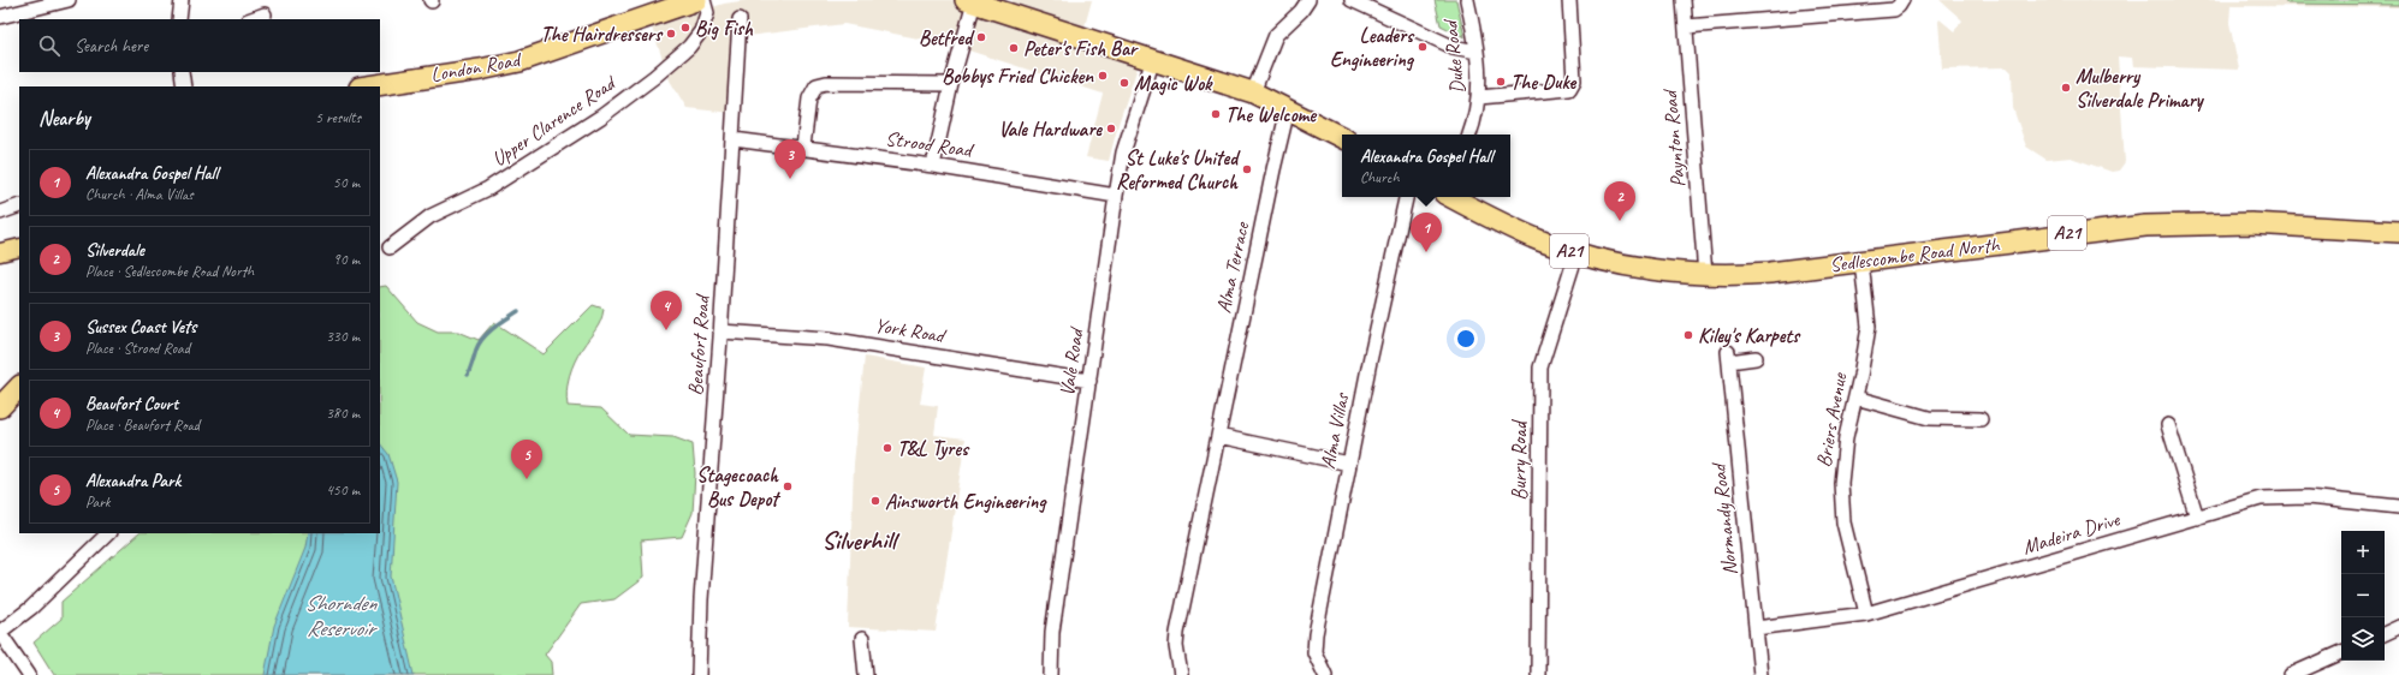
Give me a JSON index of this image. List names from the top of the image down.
{
  "streets": {
    "highway": ["London Road", "A21", "Sedlescombe Road North"],
    "street": [
      "Duke Road",
      "Upper Clarence Road",
      "Paynton Road",
      "Strood Road",
      "Alma Terrace",
      "York Road",
      "Beaufort Road",
      "Vale Road",
      "Briers Avenue",
      "Alma Villas",
      "Burry Road",
      "Normandy Road",
      "Madeira Drive"
    ]
  },
  "crossings": [
    ["Paynton Road", "Sedlescombe Road North"],
    ["Strood Road", "Beaufort Road"],
    ["Strood Road", "Vale Road"],
    ["Sedlescombe Road North", "Briers Avenue"],
    ["Sedlescombe Road North", "Burry Road"],
    ["York Road", "Beaufort Road"],
    ["York Road", "Vale Road"],
    ["Briers Avenue", "Madeira Drive"],
    ["Normandy Road", "Madeira Drive"]
  ],
  "districts": ["Silverhill"],
  "water": ["Shornden Reservoir"],
  "places": [
    "Big Fish",
    "The Hairdressers",
    "Betfred",
    "Leaders Engineering",
    "Peter's Fish Bar",
    "Bobbys Fried Chicken",
    "The Duke",
    "Magic Wok",
    "Mulberry Silverdale Primary",
    "The Welcome",
    "Vale Hardware",
    "St Luke's United Reformed Church",
    "Kiley's Karpets",
    "T&L Tyres",
    "Stagecoach Bus Depot",
    "Ainsworth Engineering"
  ],
  "page": {
    "search": "Search here",
    "heading": ["Nearby", "5 results"],
    "popup": ["Alexandra Gospel Hall", "Church"],
    "pins": [
      "3",
      "2",
      "1",
      "4",
      "5"
    ],
    "list": [
      {
        "mark": "1",
        "name": "Alexandra Gospel Hall",
        "note": "Church · Alma Villas",
        "value": "50 m"
      },
      {
        "mark": "2",
        "name": "Silverdale",
        "note": "Place · Sedlescombe Road North",
        "value": "90 m"
      },
      {
        "mark": "3",
        "name": "Sussex Coast Vets",
        "note": "Place · Strood Road",
        "value": "330 m"
      },
      {
        "mark": "4",
        "name": "Beaufort Court",
        "note": "Place · Beaufort Road",
        "value": "380 m"
      },
      {
        "mark": "5",
        "name": "Alexandra Park",
        "note": "Park",
        "value": "450 m"
      }
    ],
    "map_buttons": ["+", "−"]
  }
}
